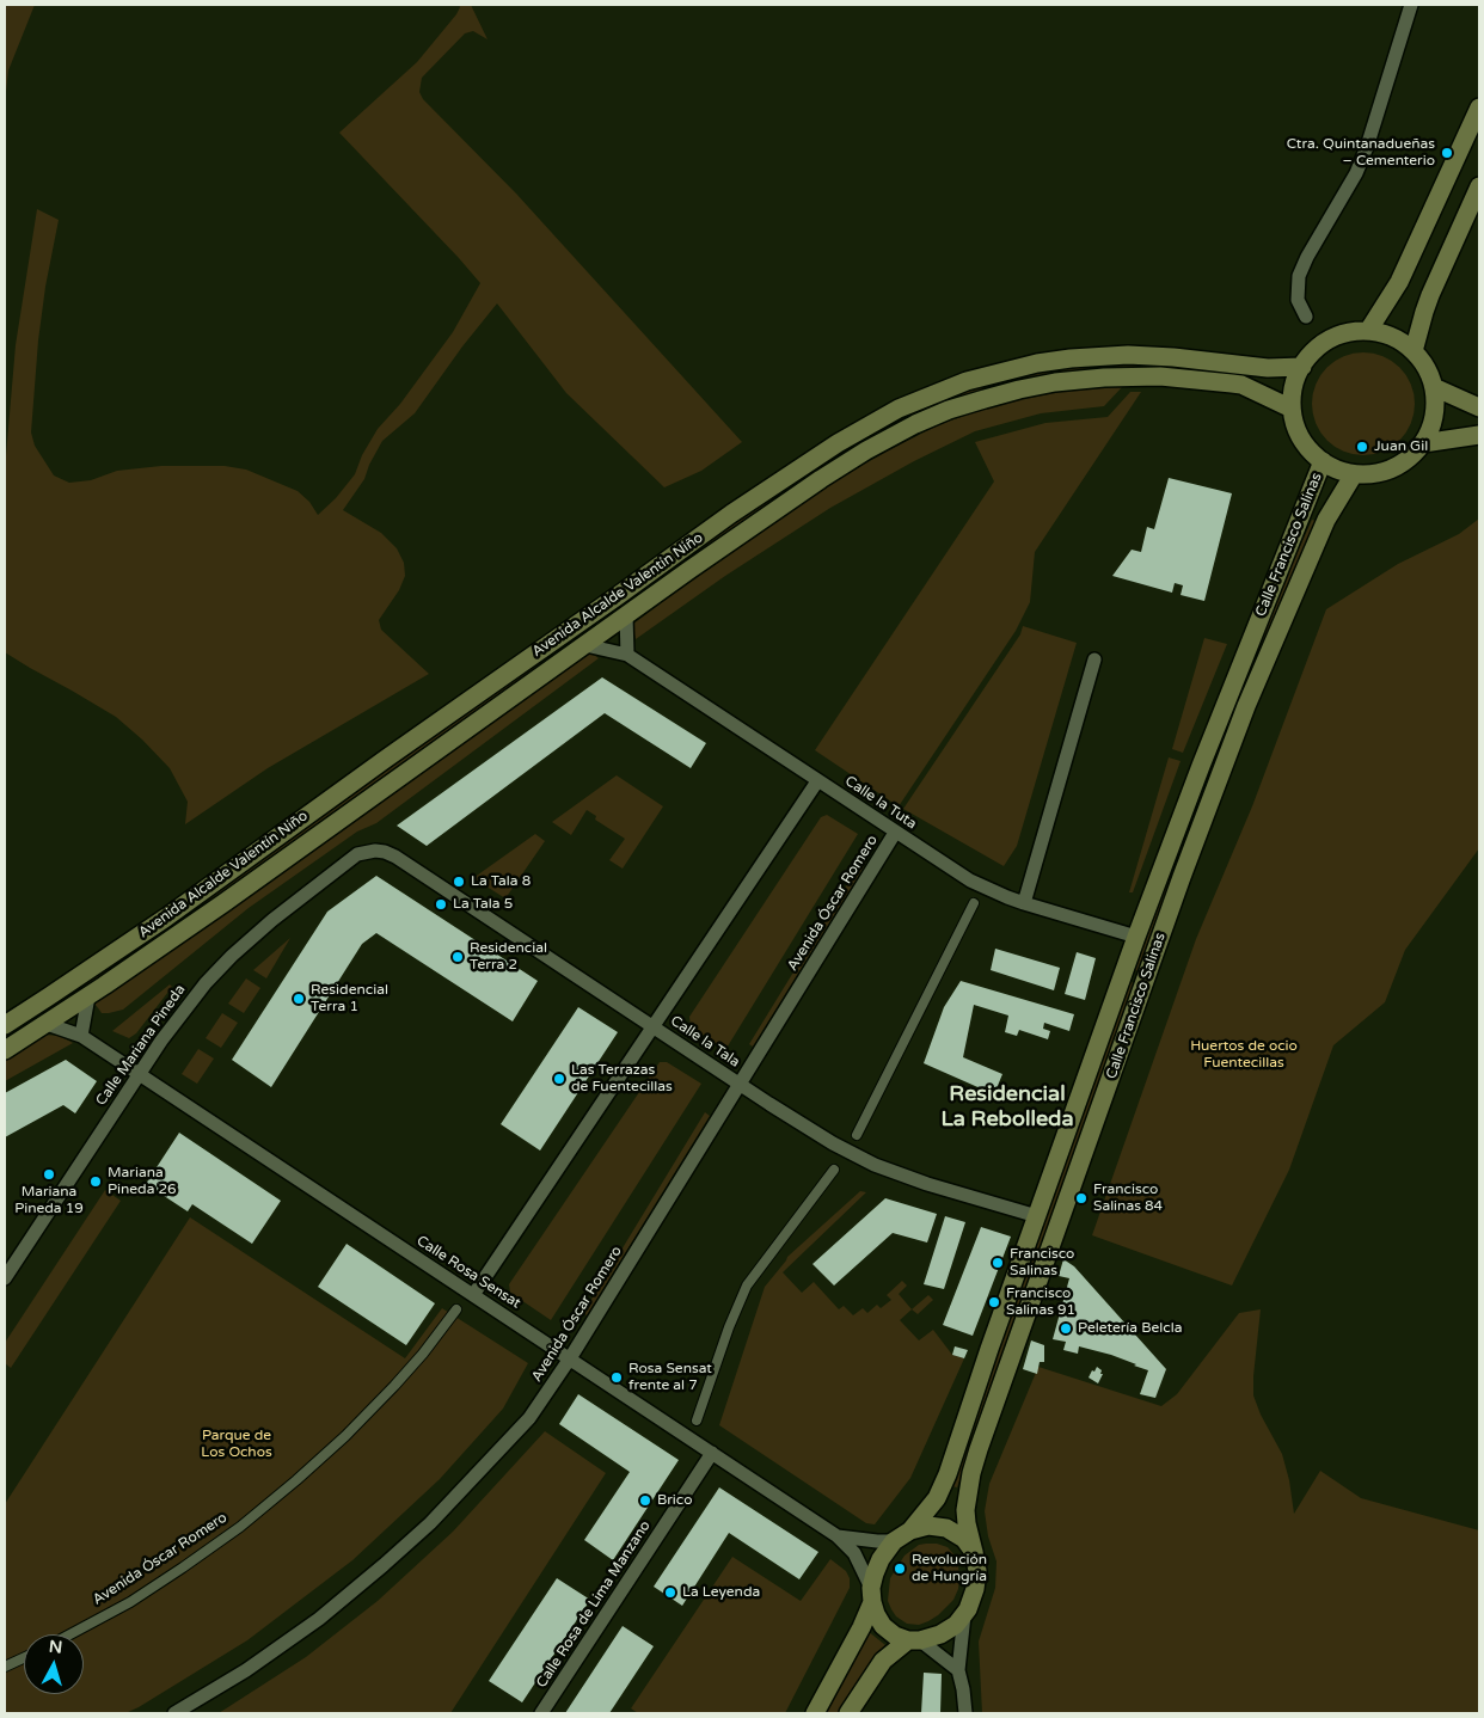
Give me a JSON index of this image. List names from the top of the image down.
{
  "streets": {
    "main road": ["Calle Francisco Salinas", "Avenida Alcalde Valentín Niño"],
    "street": [
      "Calle la Tuta",
      "Avenida Óscar Romero",
      "Calle la Tala",
      "Calle Mariana Pineda",
      "Calle Rosa Sensat",
      "Calle Rosa de Lima Manzano"
    ]
  },
  "crossings": [
    ["Calle Francisco Salinas", "Avenida Alcalde Valentín Niño"],
    ["Calle Francisco Salinas", "Calle la Tuta"],
    ["Calle Francisco Salinas", "Calle la Tala"],
    ["Calle Francisco Salinas", "Calle Rosa Sensat"],
    ["Avenida Alcalde Valentín Niño", "Calle la Tuta"],
    ["Avenida Alcalde Valentín Niño", "Calle Rosa Sensat"],
    ["Calle la Tuta", "Avenida Óscar Romero"],
    ["Avenida Óscar Romero", "Calle la Tala"],
    ["Avenida Óscar Romero", "Calle Rosa Sensat"],
    ["Calle la Tala", "Calle Mariana Pineda"],
    ["Calle Mariana Pineda", "Calle Rosa Sensat"],
    ["Calle Rosa Sensat", "Calle Rosa de Lima Manzano"]
  ],
  "districts": ["Residencial La Rebolleda"],
  "parks": ["Huertos de ocio Fuentecillas", "Parque de Los Ochos"],
  "places": [
    "Ctra. Quintanadueñas – Cementerio",
    "Juan Gil",
    "La Tala 8",
    "La Tala 5",
    "Residencial Terra 2",
    "Residencial Terra 1",
    "Las Terrazas de Fuentecillas",
    "Mariana Pineda 19",
    "Mariana Pineda 26",
    "Francisco Salinas 84",
    "Francisco Salinas",
    "Francisco Salinas 91",
    "Peletería Belcla",
    "Rosa Sensat frente al 7",
    "Brico",
    "Revolución de Hungría",
    "La Leyenda"
  ],
  "north": "top"
}
